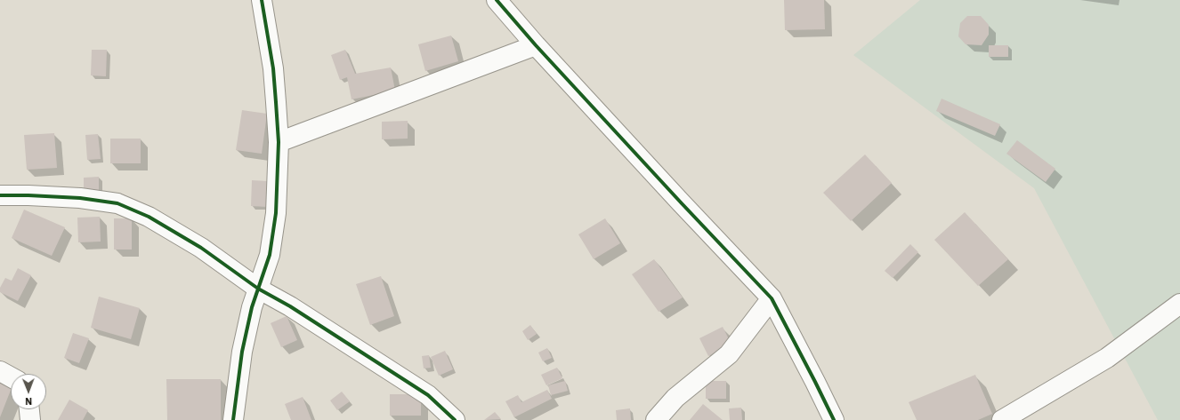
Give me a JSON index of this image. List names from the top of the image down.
{
  "north": "bottom"
}
